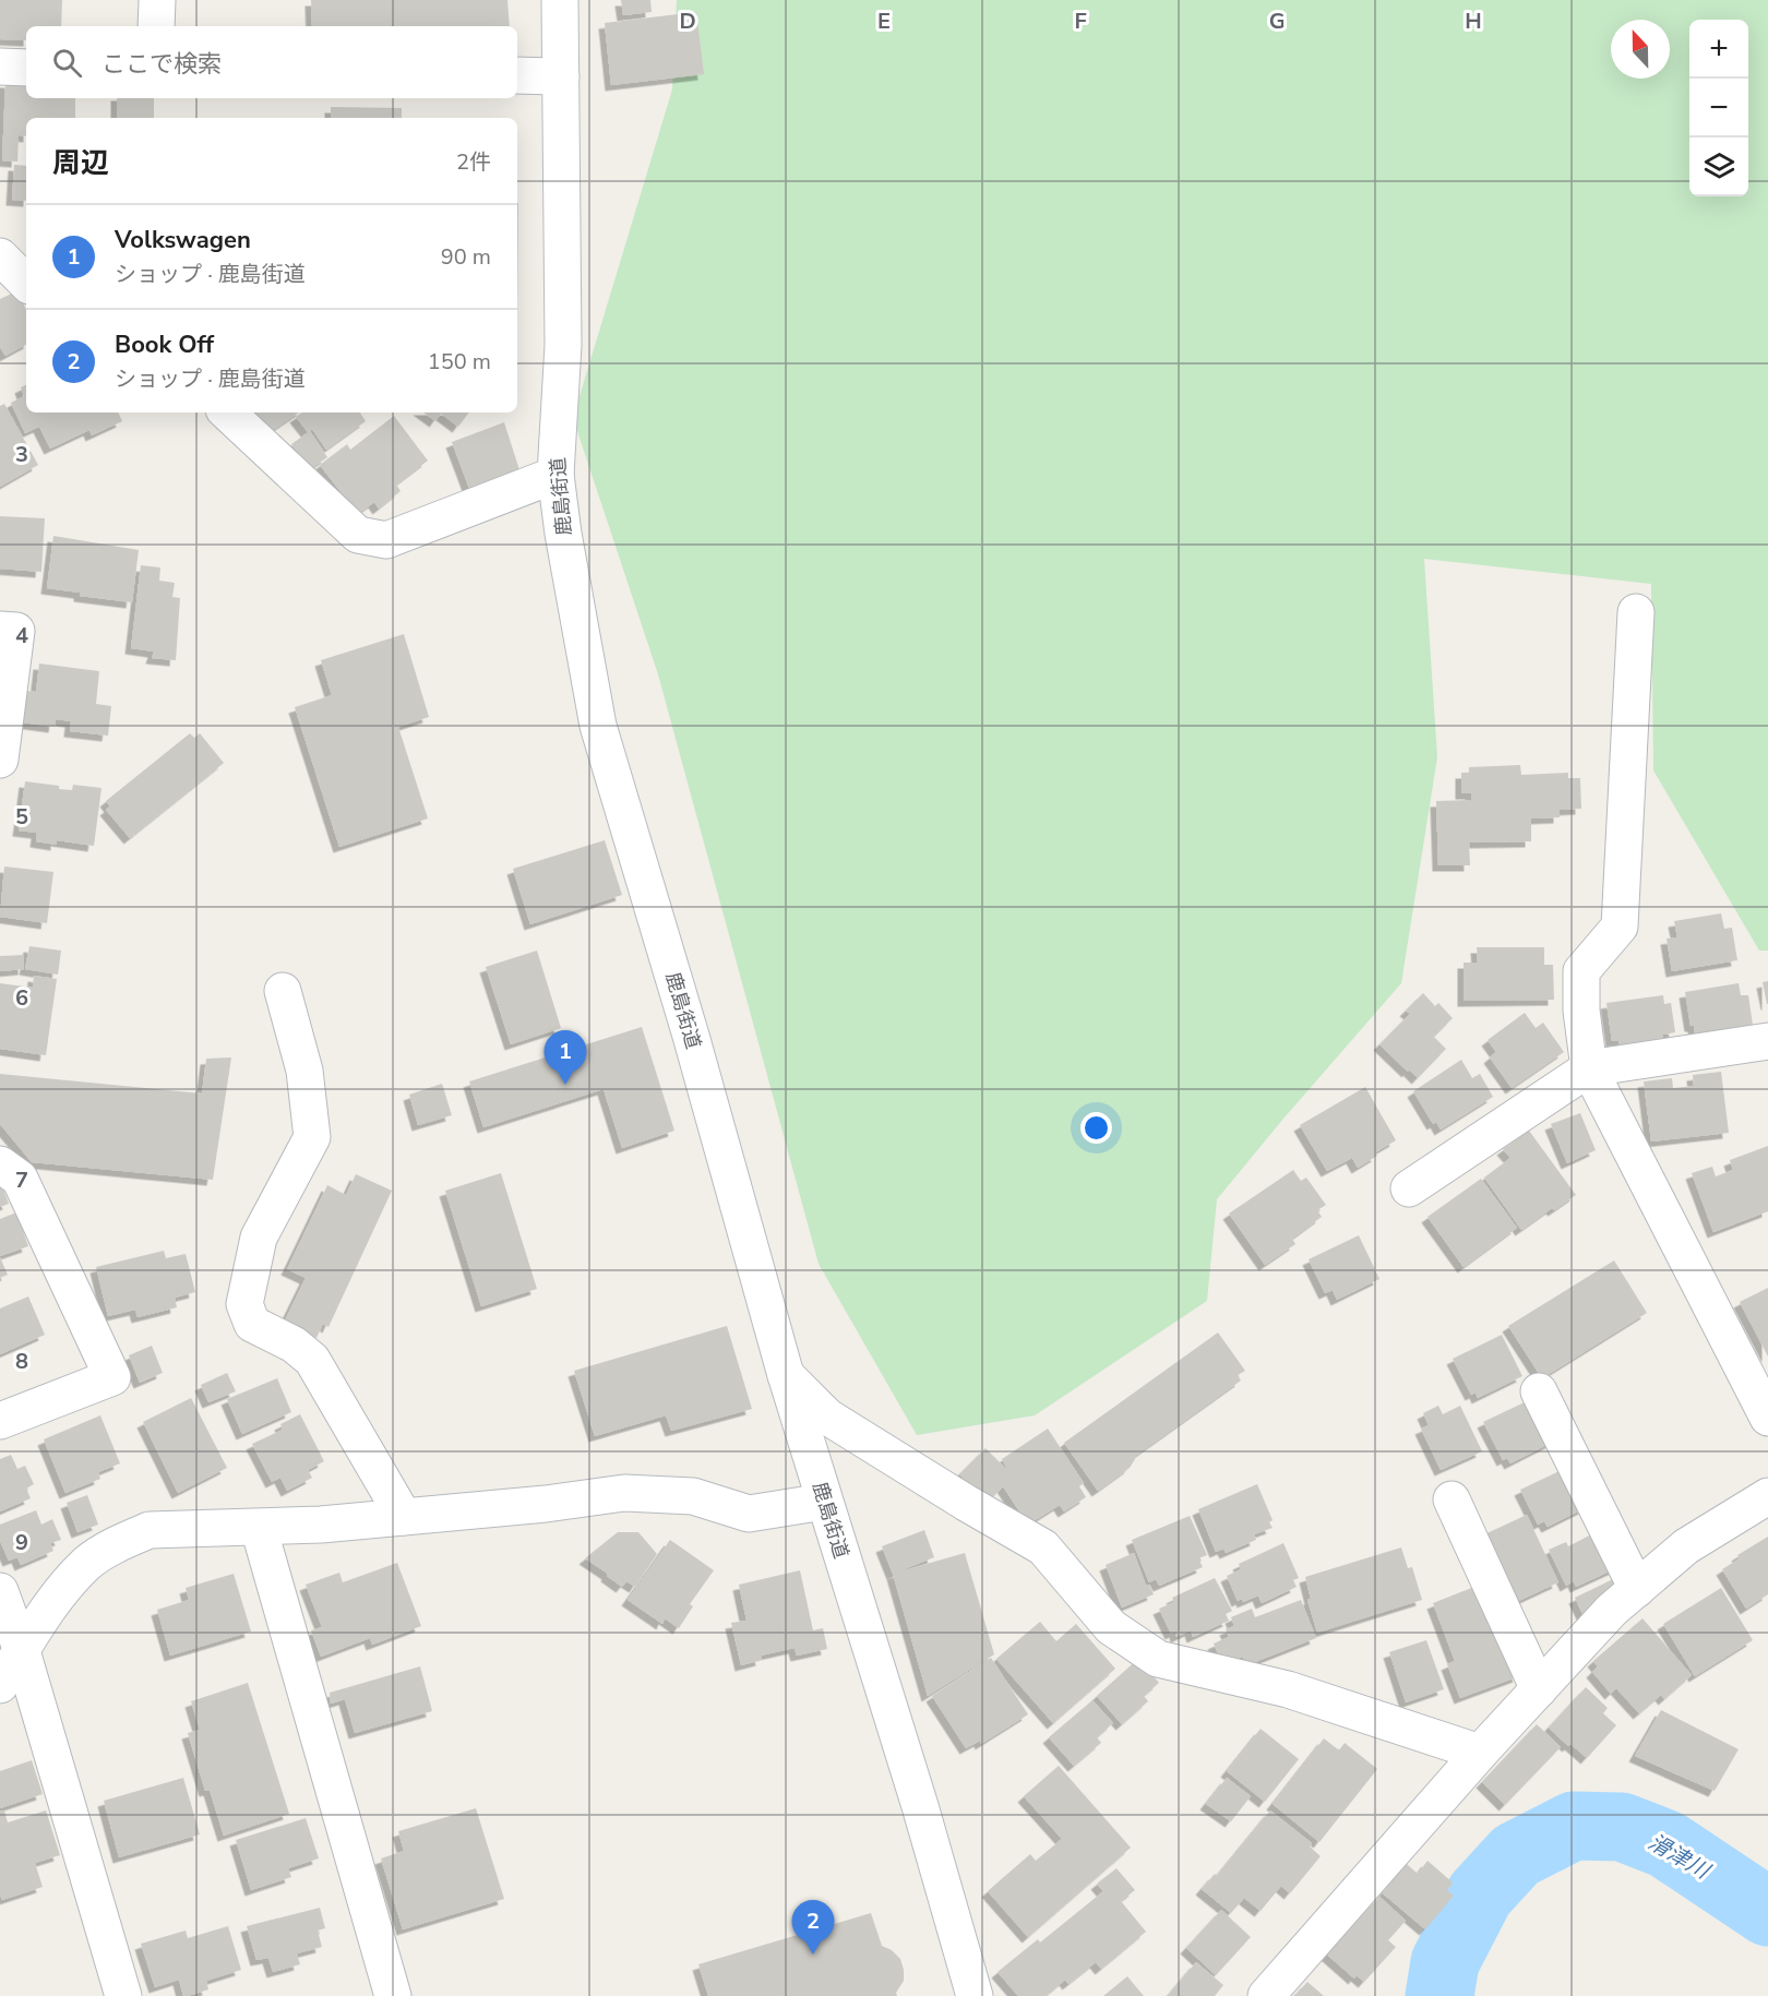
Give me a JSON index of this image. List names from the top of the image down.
{
  "streets": {
    "street": ["鹿島街道"]
  },
  "water": ["滑津川"],
  "north": "top",
  "page": {
    "map_buttons": ["+", "−"],
    "search": "ここで検索",
    "heading": ["周辺", "2件"],
    "list": [
      {
        "mark": "1",
        "name": "Volkswagen",
        "note": "ショップ · 鹿島街道",
        "value": "90 m"
      },
      {
        "mark": "2",
        "name": "Book Off",
        "note": "ショップ · 鹿島街道",
        "value": "150 m"
      }
    ],
    "pins": ["1", "2"]
  },
  "grid": {
    "columns": [
      "D",
      "E",
      "F",
      "G",
      "H"
    ],
    "rows": [
      "3",
      "4",
      "5",
      "6",
      "7",
      "8",
      "9"
    ]
  }
}
